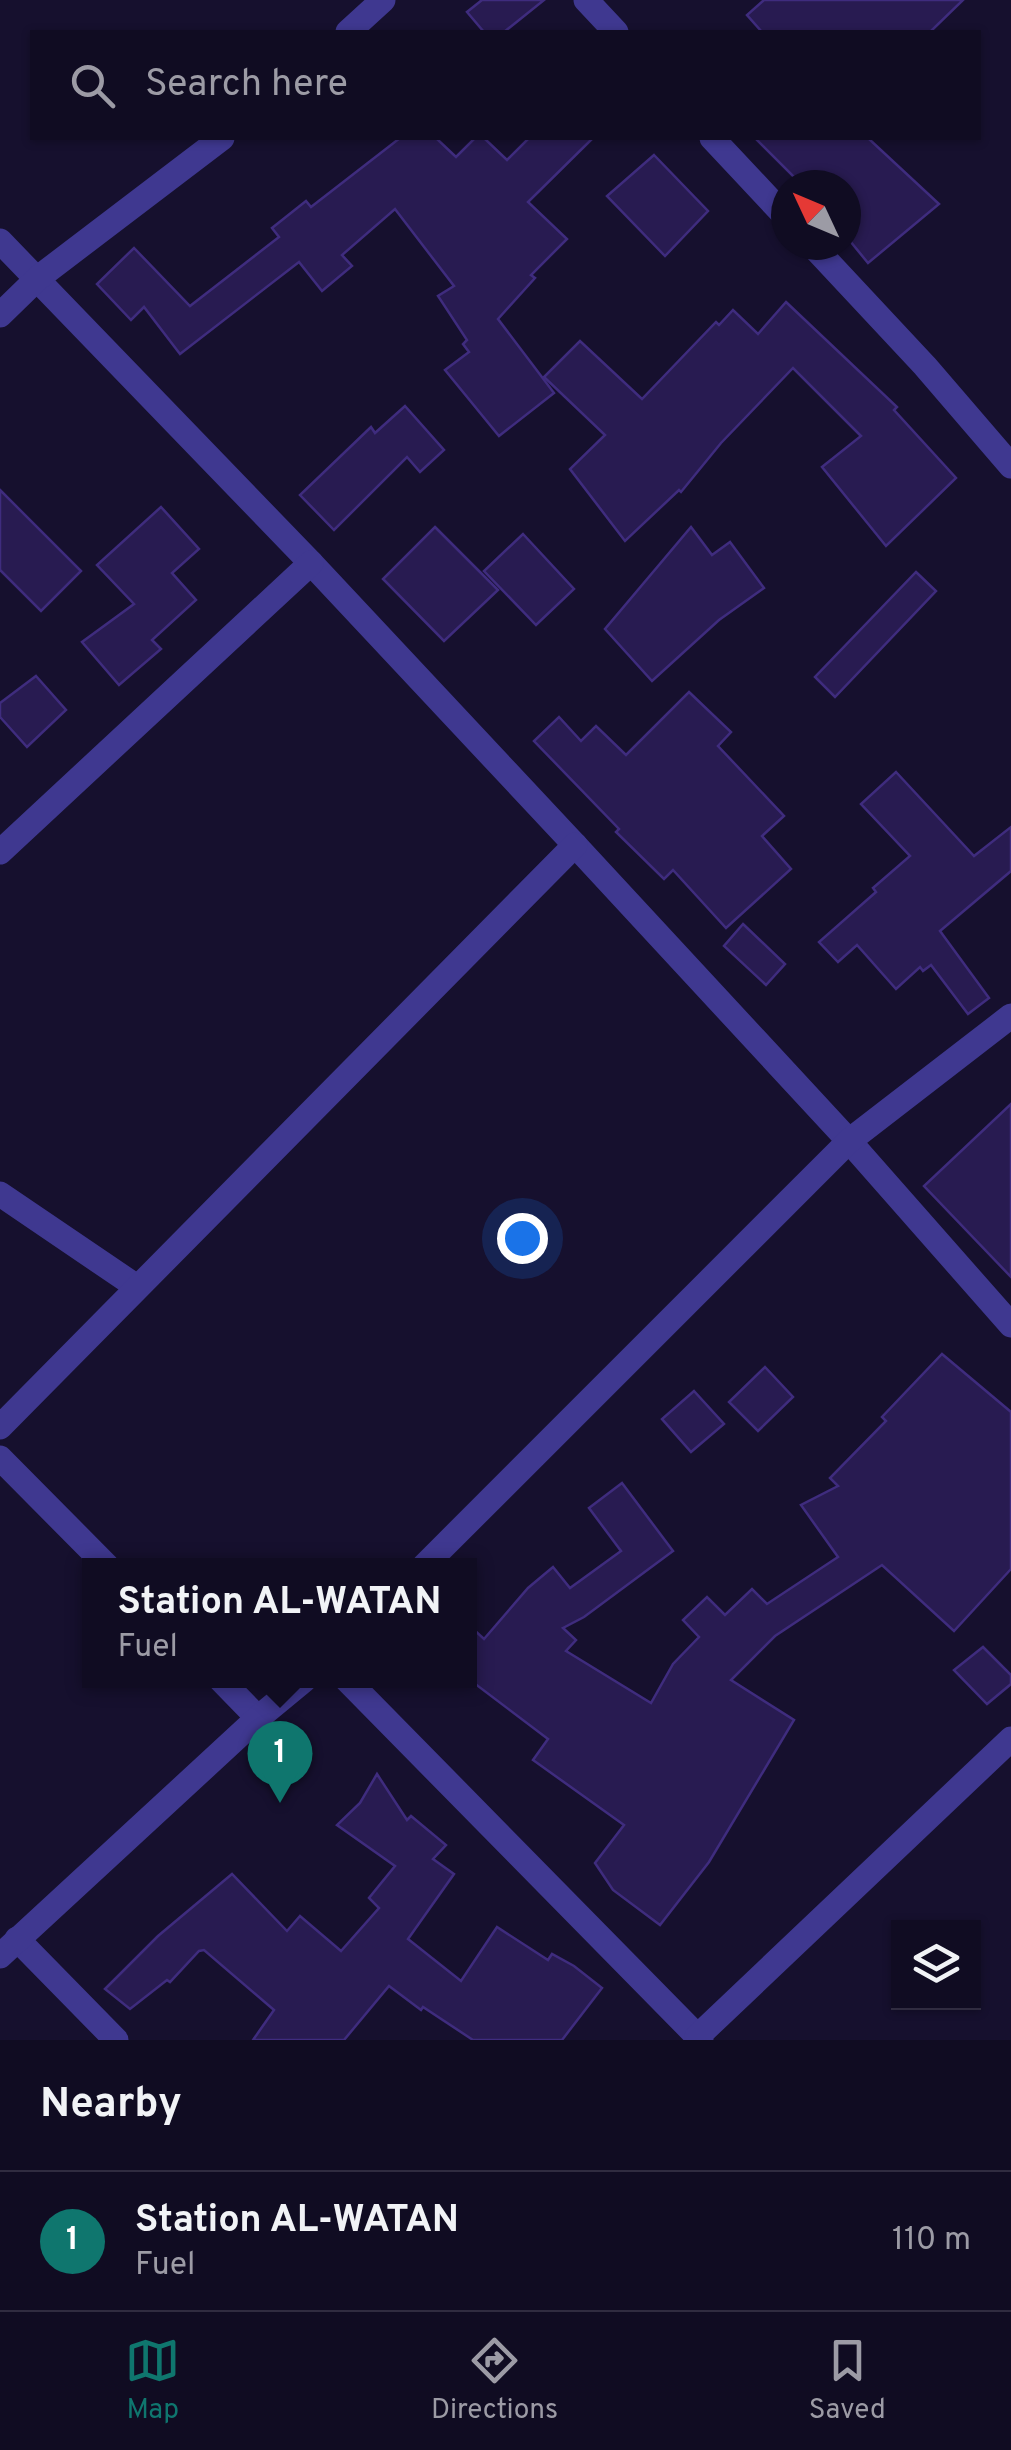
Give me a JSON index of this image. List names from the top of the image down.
{
  "north": "top left",
  "page": {
    "search": "Search here",
    "popup": ["Station AL-WATAN", "Fuel"],
    "pins": "1",
    "heading": "Nearby",
    "list": [
      {
        "mark": "1",
        "name": "Station AL-WATAN",
        "note": "Fuel",
        "value": "110 m"
      }
    ],
    "nav": ["Map", "Directions", "Saved"]
  }
}
